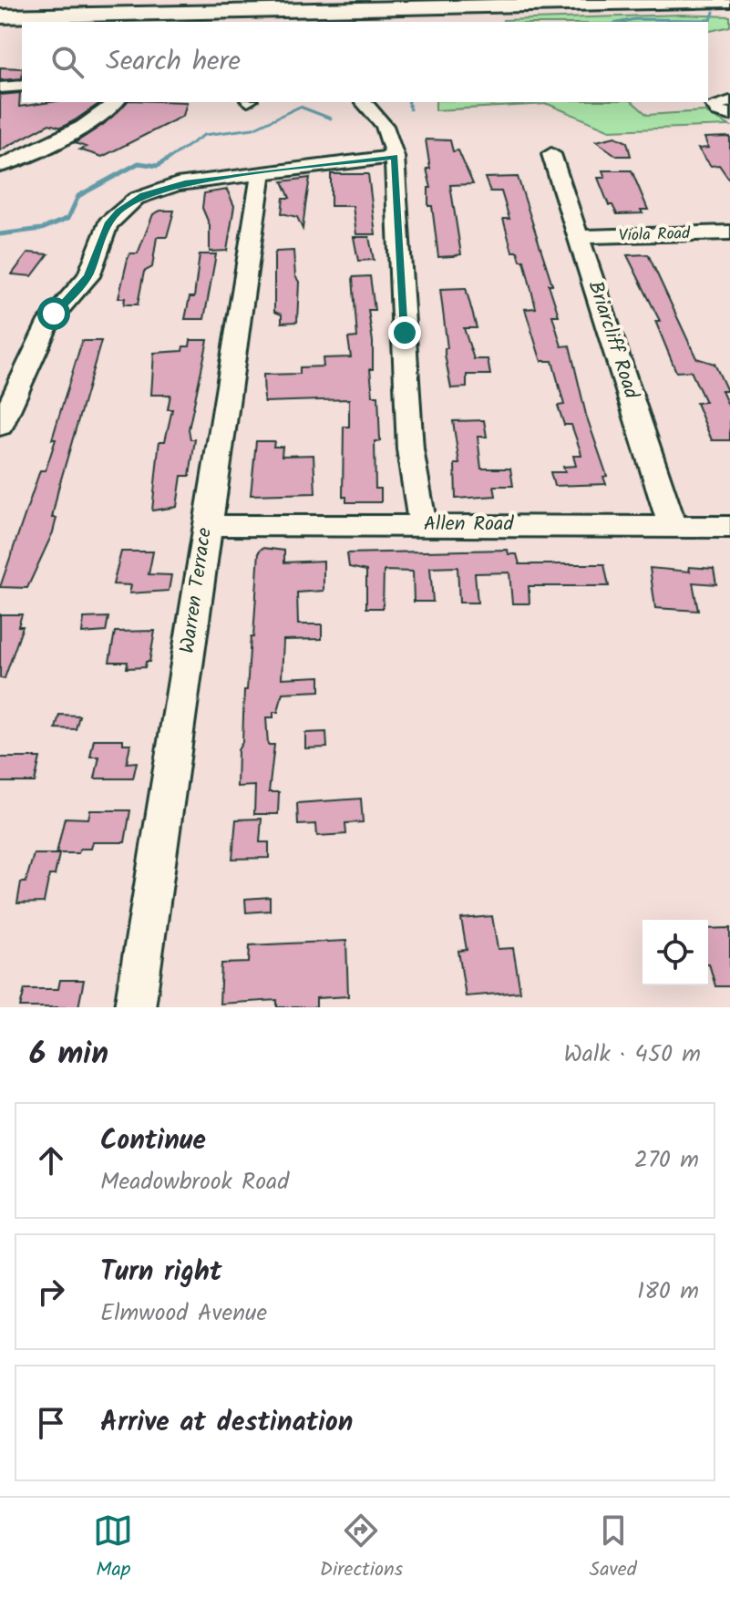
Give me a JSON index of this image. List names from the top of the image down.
{
  "streets": {
    "street": [
      "Viola Road",
      "Briarcliff Road",
      "Allen Road",
      "Warren Terrace"
    ]
  },
  "crossings": [
    ["Viola Road", "Briarcliff Road"],
    ["Briarcliff Road", "Allen Road"],
    ["Allen Road", "Warren Terrace"]
  ],
  "page": {
    "search": "Search here",
    "heading": ["6 min", "Walk · 450 m"],
    "list": [
      ["Continue", "Meadowbrook Road", "270 m"],
      ["Turn right", "Elmwood Avenue", "180 m"],
      "Arrive at destination"
    ],
    "nav": ["Map", "Directions", "Saved"]
  }
}
